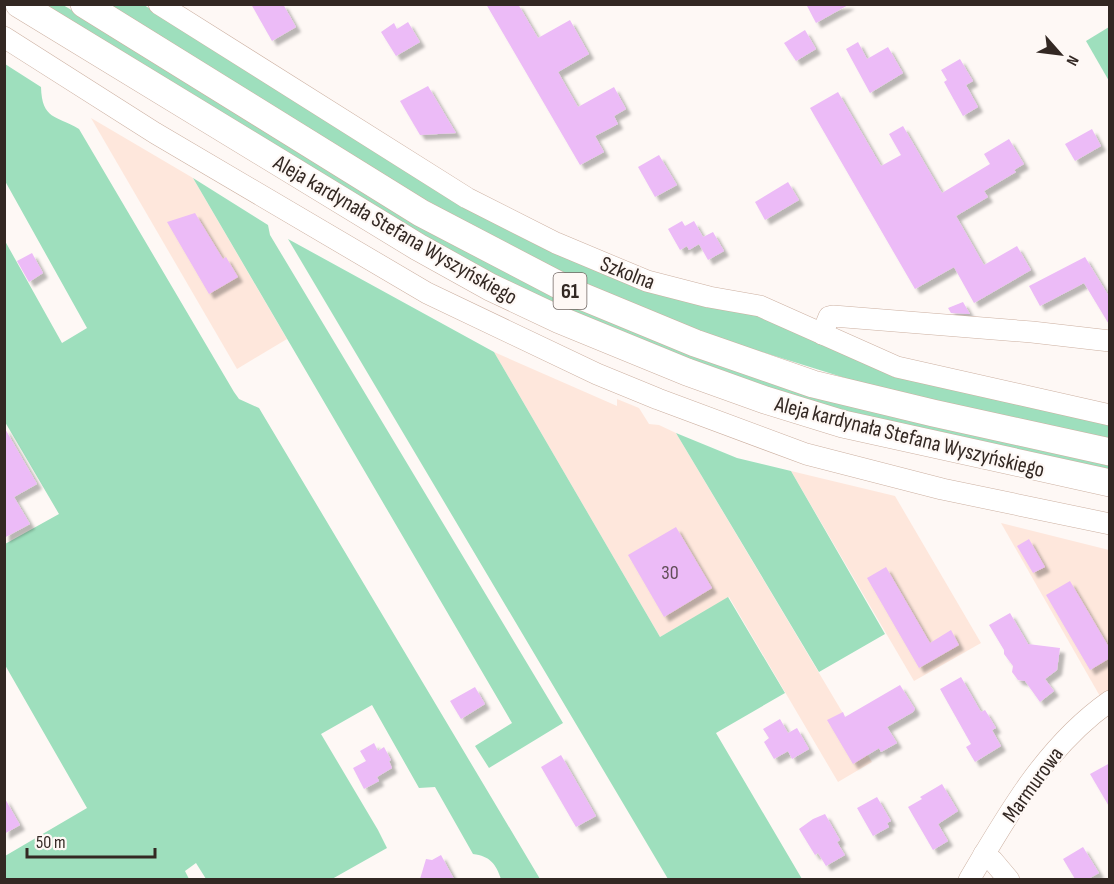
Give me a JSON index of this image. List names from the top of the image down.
{
  "streets": {
    "main road": ["Aleja kardynała Stefana Wyszyńskiego", "61"],
    "street": ["Szkolna", "Marmurowa"]
  },
  "house_numbers": ["30"],
  "scale_bar": "50 m",
  "north": "bottom right"
}
